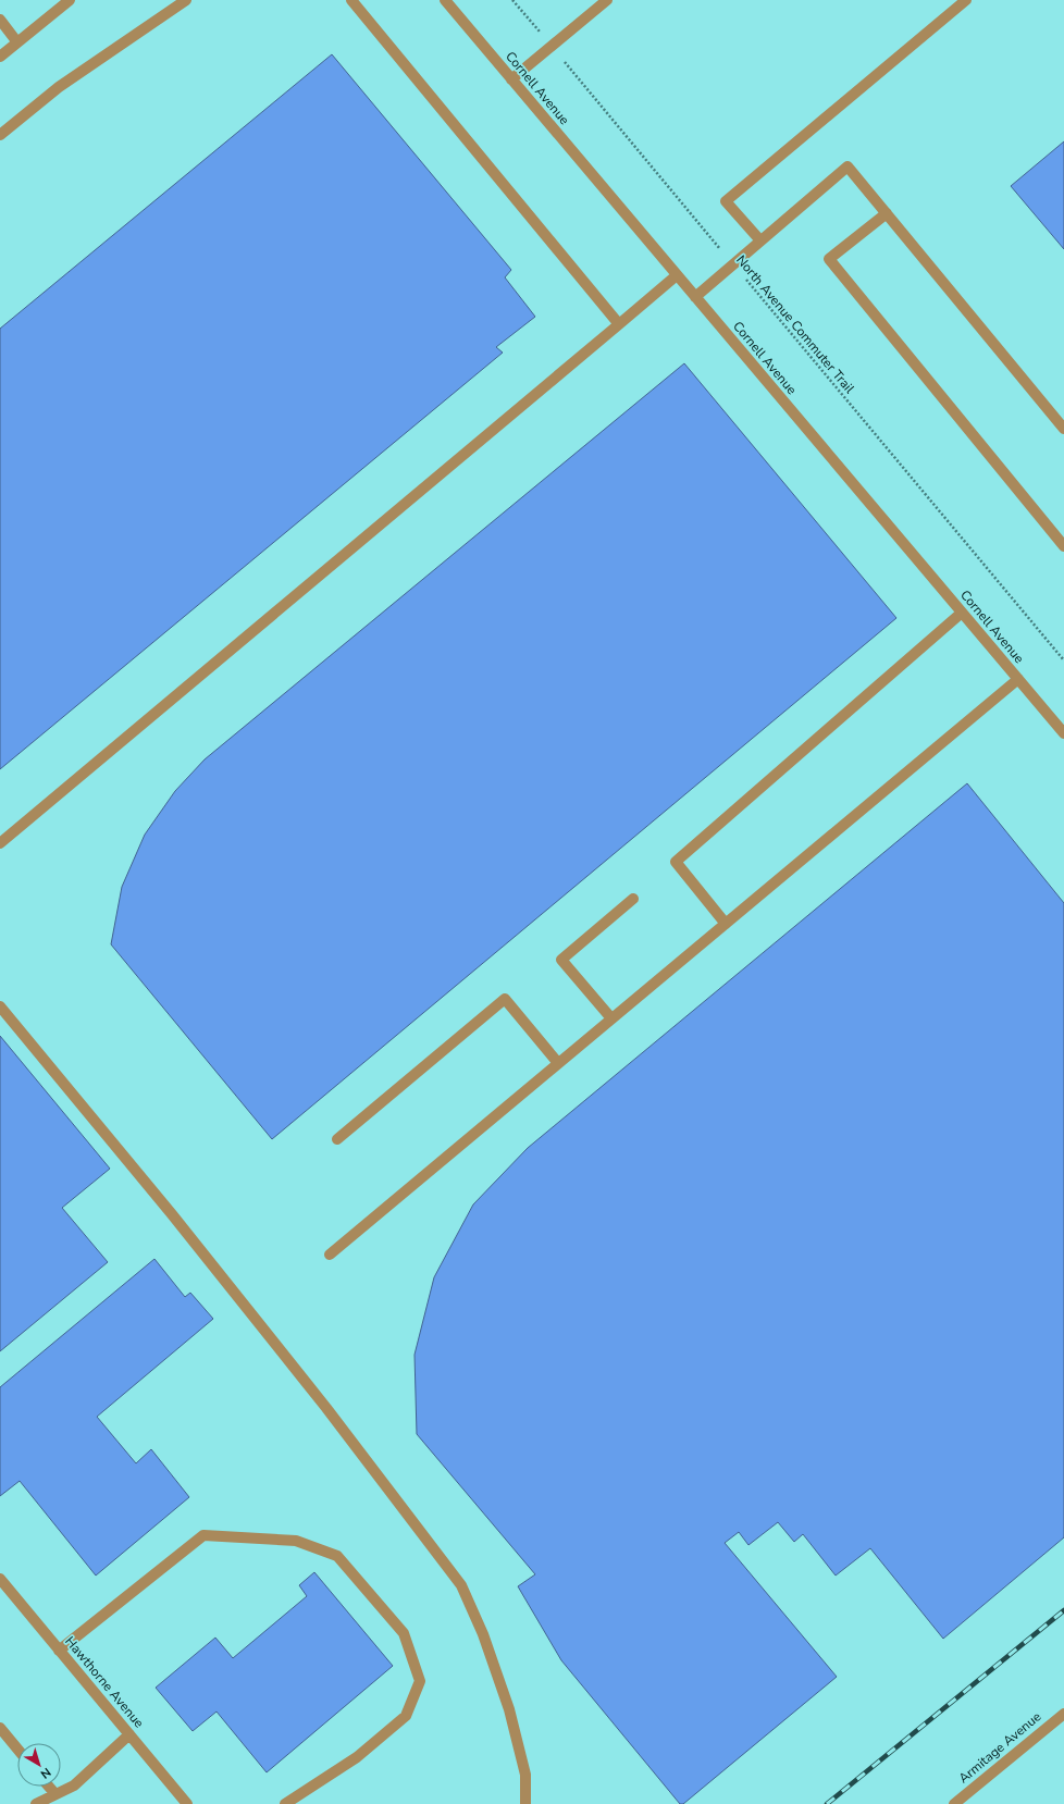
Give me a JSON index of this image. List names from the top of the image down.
{
  "streets": {
    "street": ["Cornell Avenue", "Hawthorne Avenue", "Armitage Avenue"],
    "path": ["North Avenue Commuter Trail"]
  },
  "north": "bottom right"
}
